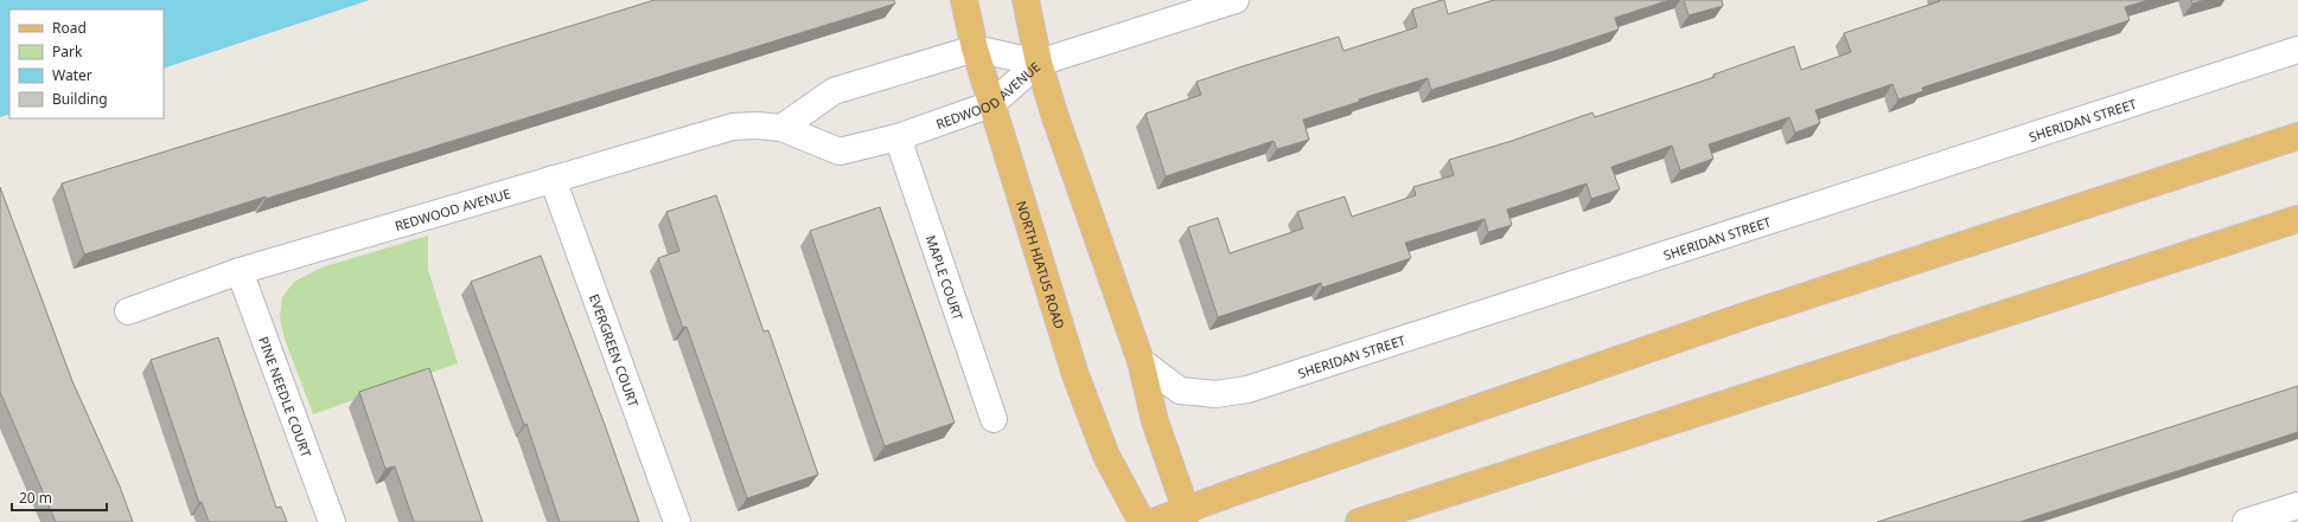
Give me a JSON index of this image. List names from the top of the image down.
{
  "streets": {
    "main road": ["NORTH HIATUS ROAD"],
    "street": [
      "REDWOOD AVENUE",
      "SHERIDAN STREET",
      "MAPLE COURT",
      "EVERGREEN COURT",
      "PINE NEEDLE COURT"
    ]
  },
  "crossings": [
    ["REDWOOD AVENUE", "NORTH HIATUS ROAD"],
    ["REDWOOD AVENUE", "MAPLE COURT"],
    ["REDWOOD AVENUE", "EVERGREEN COURT"],
    ["REDWOOD AVENUE", "PINE NEEDLE COURT"]
  ],
  "legend": [
    "Road",
    "Park",
    "Water",
    "Building"
  ],
  "scale_bar": "20 m"
}
